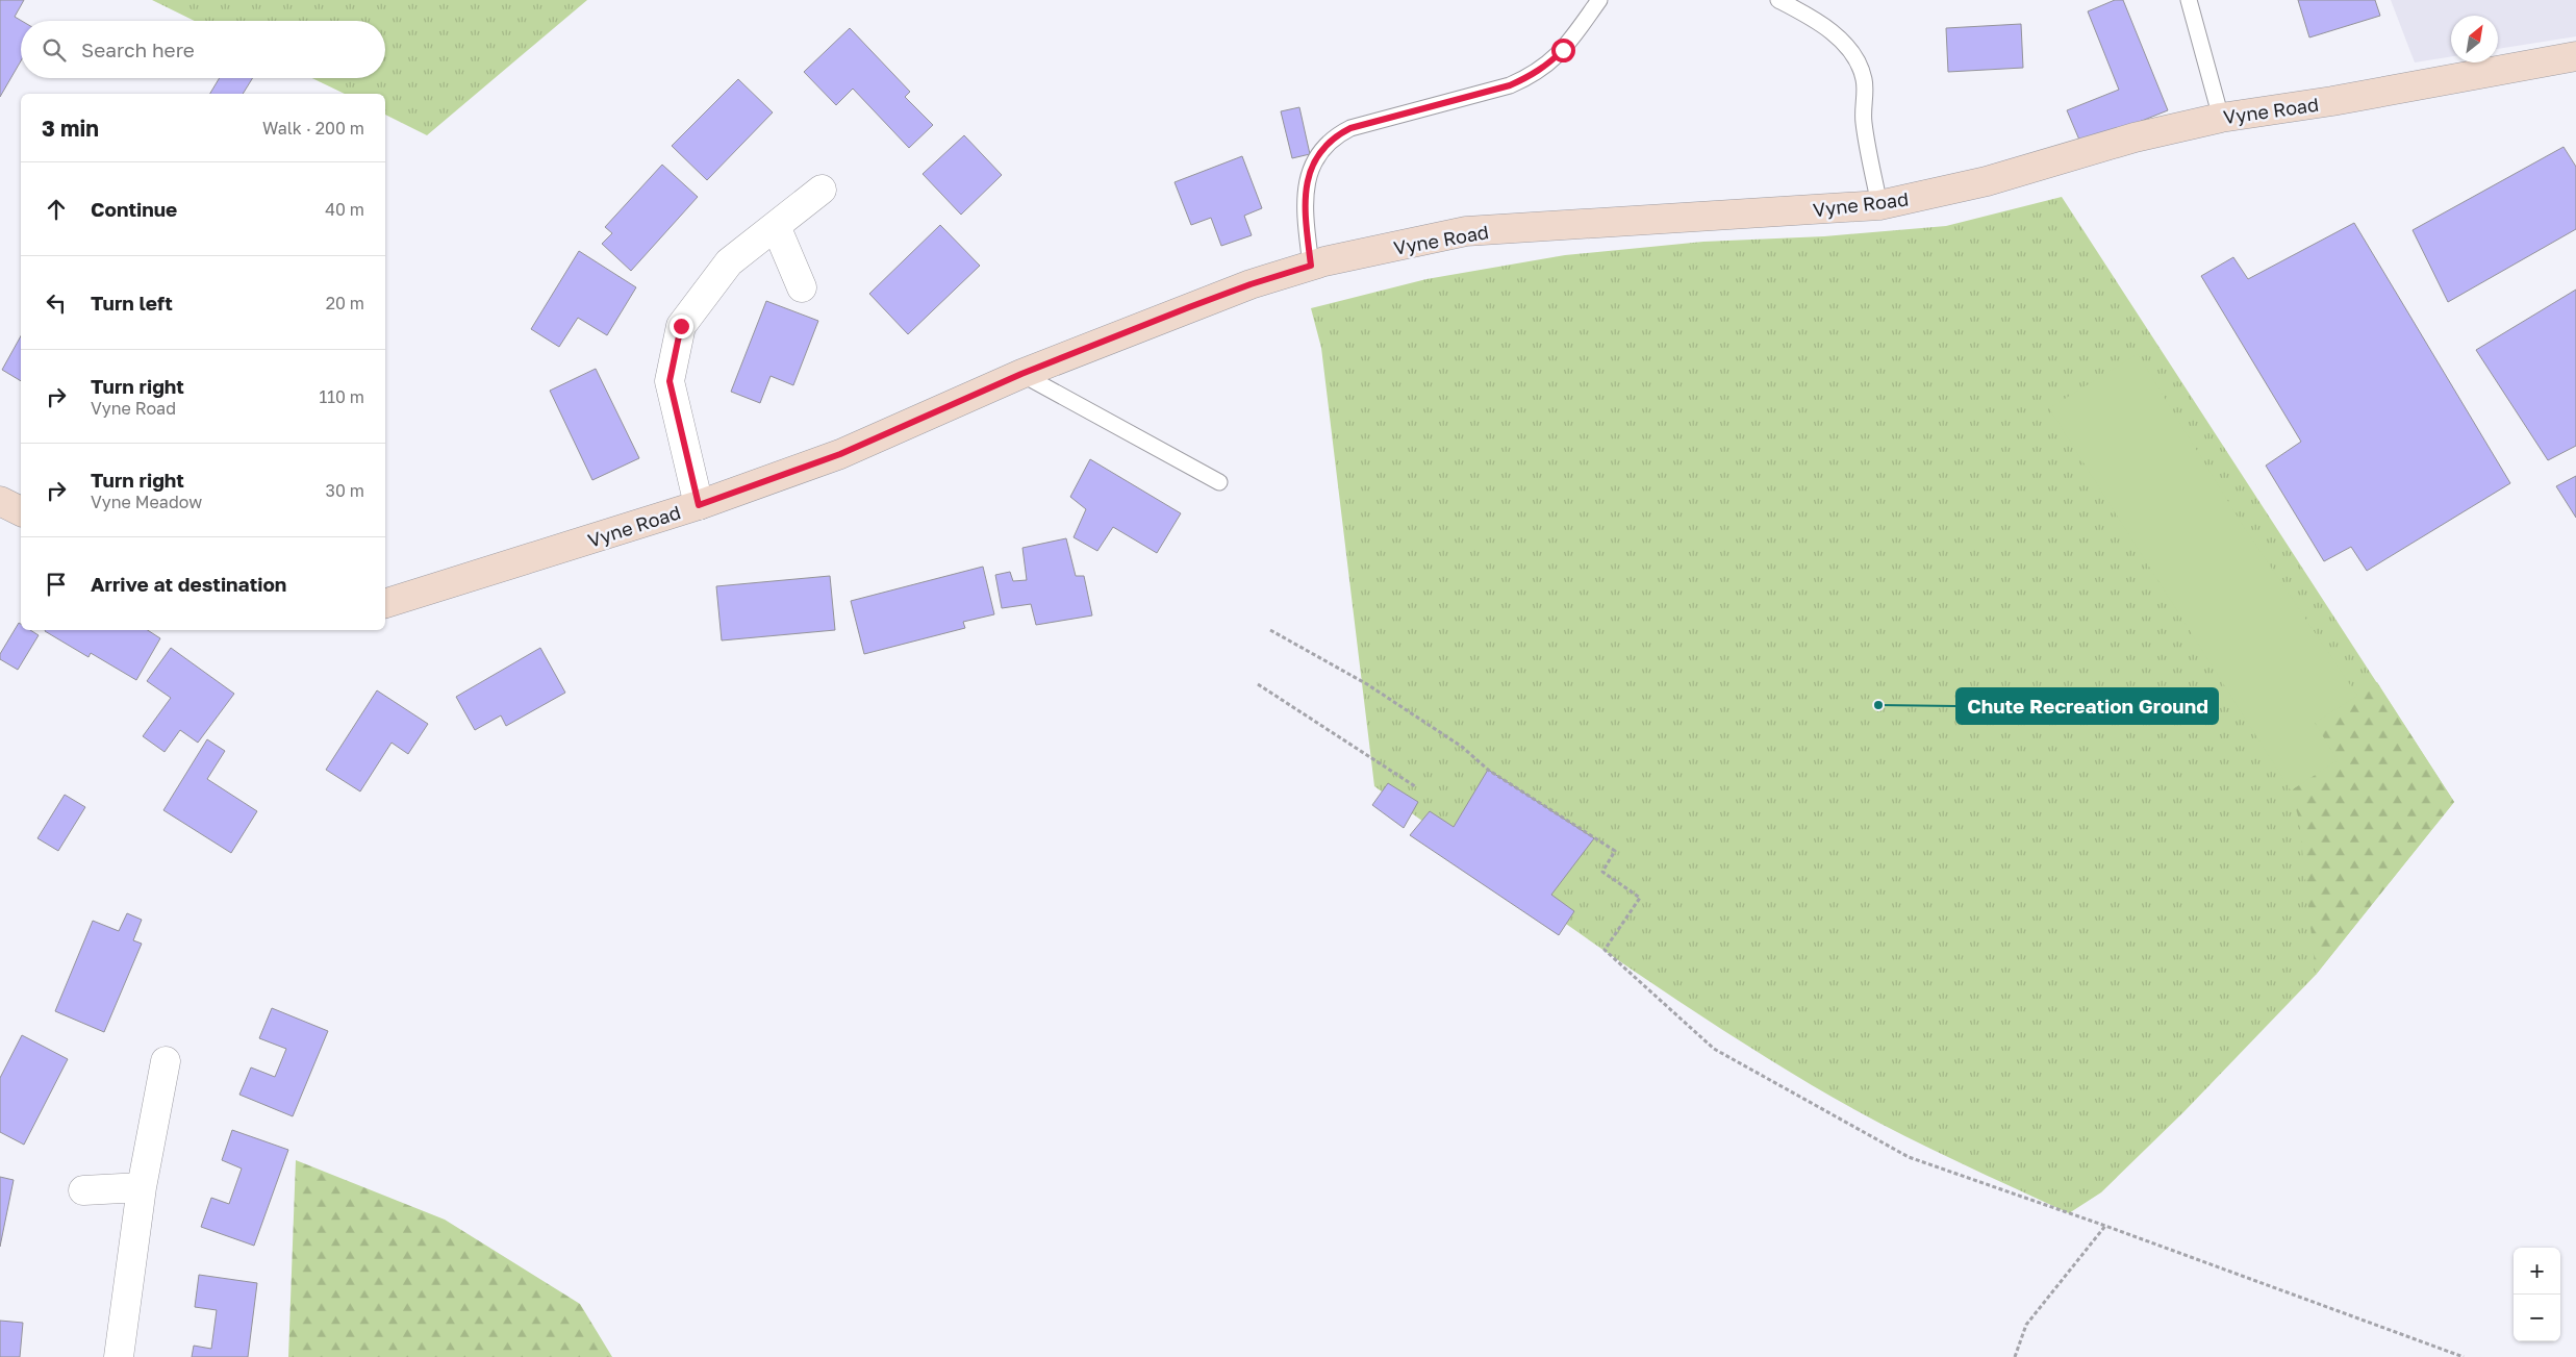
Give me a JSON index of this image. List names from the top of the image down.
{
  "streets": {
    "street": ["Vyne Road"]
  },
  "places": ["Chute Recreation Ground"],
  "north": "top right",
  "page": {
    "search": "Search here",
    "heading": ["3 min", "Walk · 200 m"],
    "list": [
      ["Continue", "40 m"],
      ["Turn left", "20 m"],
      ["Turn right", "Vyne Road", "110 m"],
      ["Turn right", "Vyne Meadow", "30 m"],
      "Arrive at destination"
    ],
    "map_buttons": ["+", "−"]
  }
}
